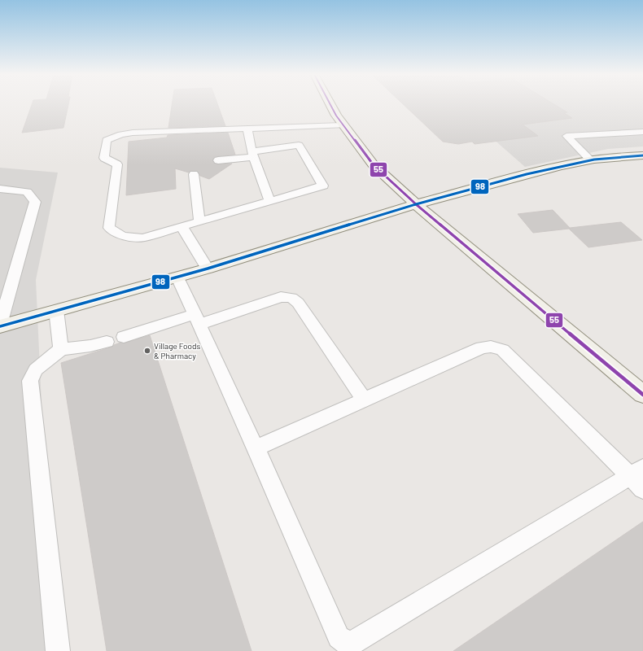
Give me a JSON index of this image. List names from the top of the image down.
{
  "places": ["Village Foods & Pharmacy"],
  "lines": ["transit line 55", "transit line 98"]
}
